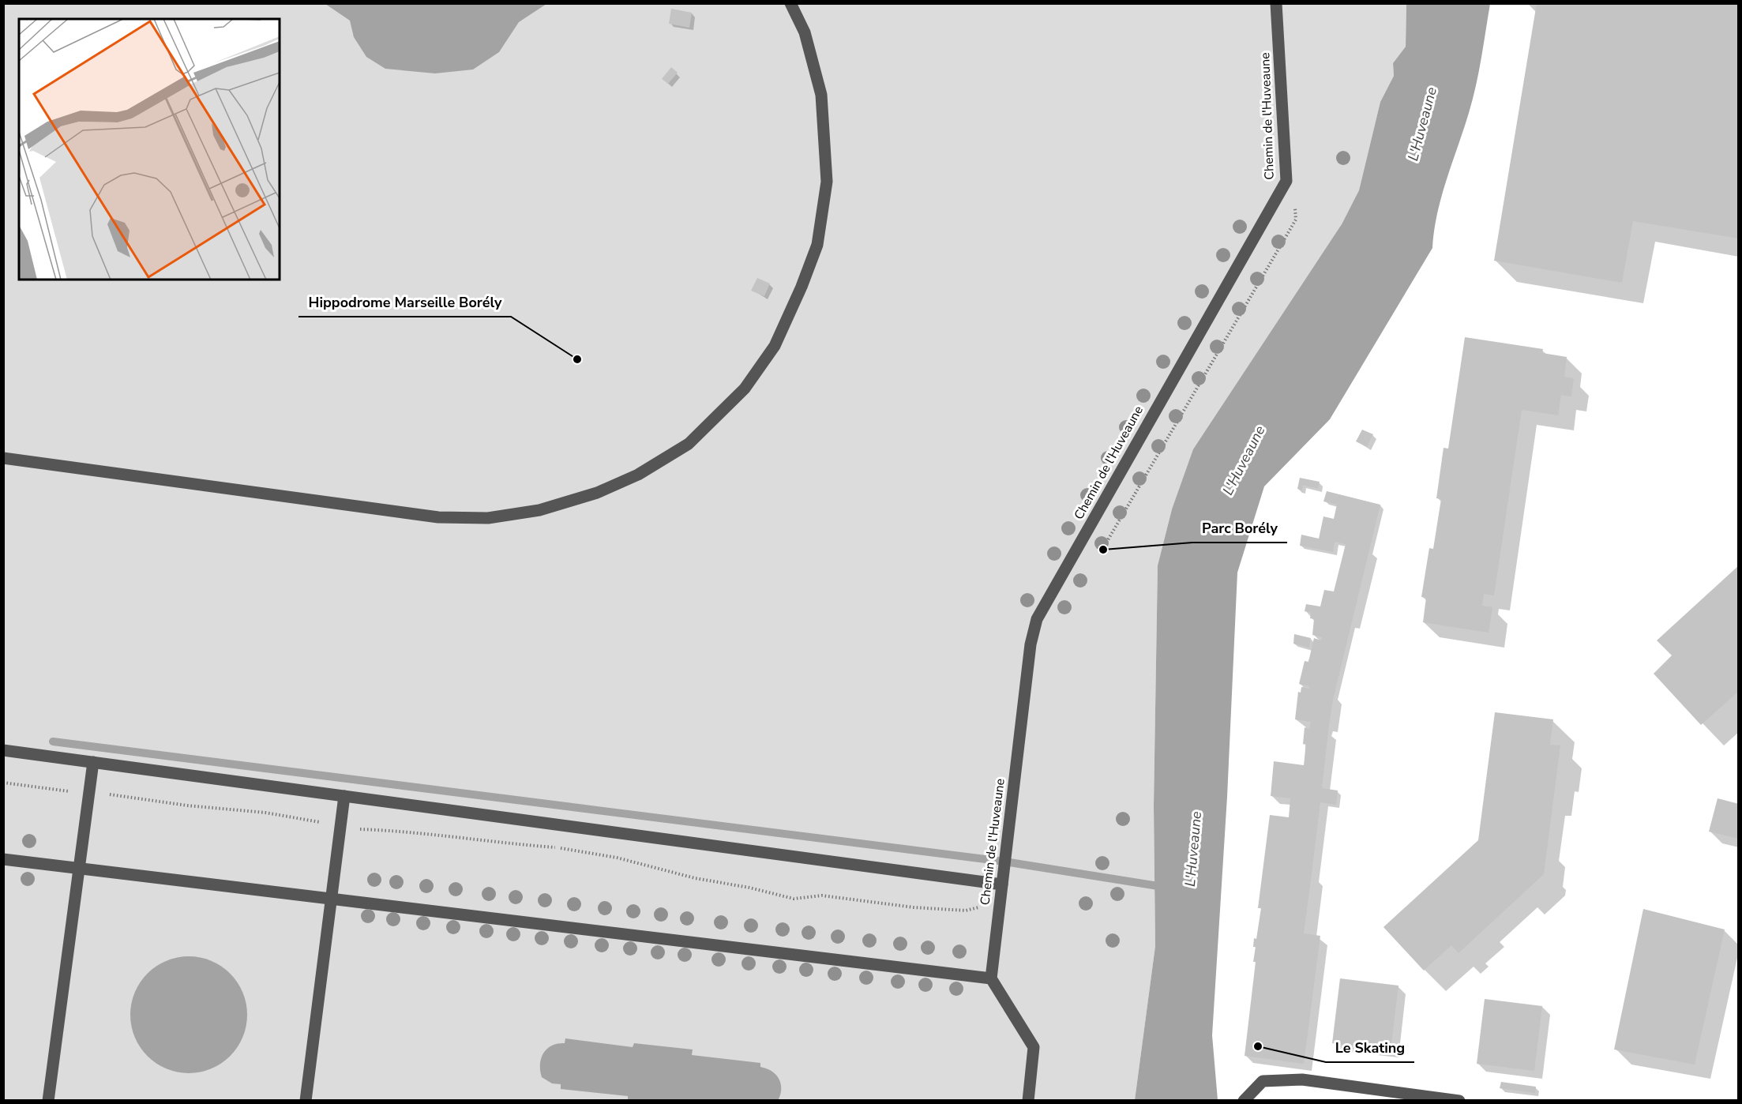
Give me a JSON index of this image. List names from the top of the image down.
{
  "streets": {
    "street": ["Chemin de l'Huveaune"]
  },
  "water": ["L'Huveaune"],
  "places": ["Hippodrome Marseille Borély", "Parc Borély", "Le Skating"]
}
